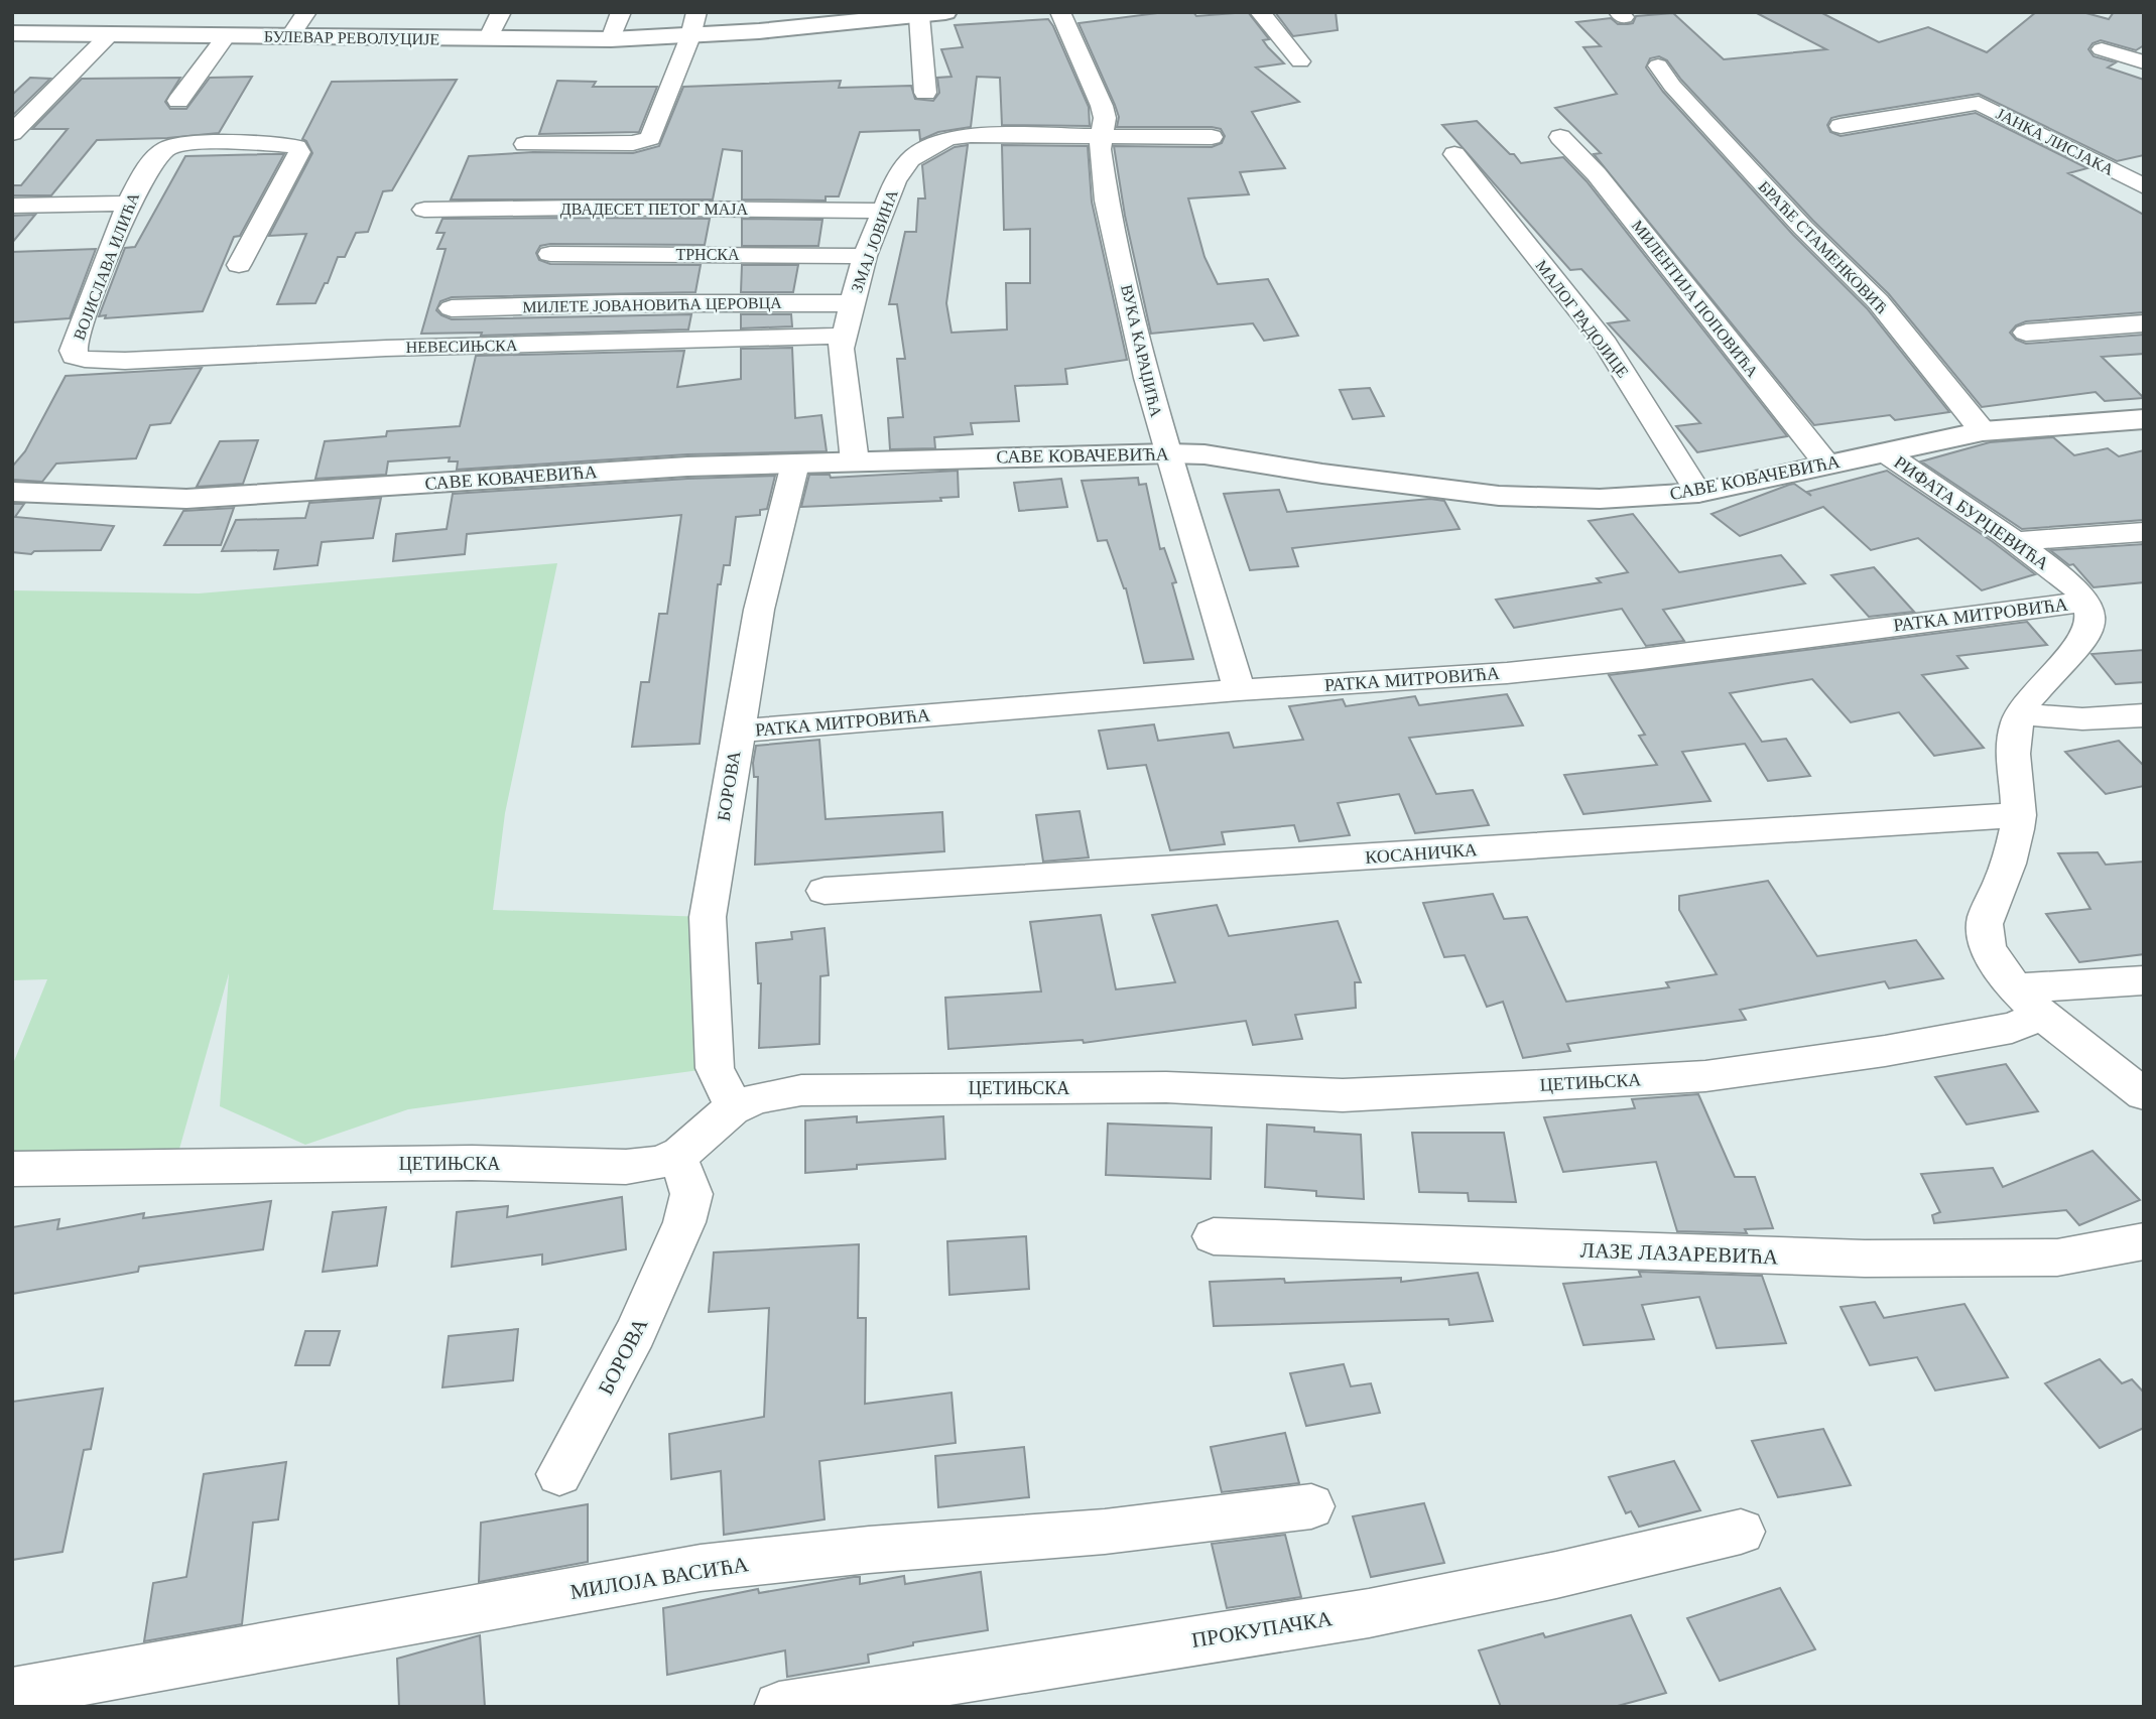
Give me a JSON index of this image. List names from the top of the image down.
{
  "streets": {
    "street": [
      "БУЛЕВАР РЕВОЛУЦИЈЕ",
      "ЈАНКА ЛИСЈАКА",
      "ДВАДЕСЕТ ПЕТОГ МАЈА",
      "ЗМАЈ ЈОВИНА",
      "БРАЋЕ СТАМЕНКОВИЋ",
      "ТРНСКА",
      "ВОЈИСЛАВА ИЛИЋА",
      "МИЛЕНТИЈА ПОПОВИЋА",
      "МИЛЕТЕ ЈОВАНОВИЋА ЦЕРОВЦА",
      "МАЛОГ РАДОЈИЦЕ",
      "НЕВЕСИЊСКА",
      "ВУКА КАРАЏИЋА",
      "САВЕ КОВАЧЕВИЋА",
      "РИФАТА БУРЏЕВИЋА",
      "РАТКА МИТРОВИЋА",
      "БОРОВА",
      "КОСАНИЧКА",
      "ЦЕТИЊСКА",
      "ЛАЗЕ ЛАЗАРЕВИЋА",
      "МИЛОЈА ВАСИЋА",
      "ПРОКУПАЧКА"
    ]
  },
  "crossings": [
    ["ДВАДЕСЕТ ПЕТОГ МАЈА", "ЗМАЈ ЈОВИНА"],
    ["ЗМАЈ ЈОВИНА", "ТРНСКА"],
    ["ЗМАЈ ЈОВИНА", "МИЛЕТЕ ЈОВАНОВИЋА ЦЕРОВЦА"],
    ["ЗМАЈ ЈОВИНА", "НЕВЕСИЊСКА"],
    ["ЗМАЈ ЈОВИНА", "ВУКА КАРАЏИЋА"],
    ["ЗМАЈ ЈОВИНА", "САВЕ КОВАЧЕВИЋА"],
    ["БРАЋЕ СТАМЕНКОВИЋ", "САВЕ КОВАЧЕВИЋА"],
    ["ВОЈИСЛАВА ИЛИЋА", "НЕВЕСИЊСКА"],
    ["МИЛЕНТИЈА ПОПОВИЋА", "САВЕ КОВАЧЕВИЋА"],
    ["МАЛОГ РАДОЈИЦЕ", "САВЕ КОВАЧЕВИЋА"],
    ["ВУКА КАРАЏИЋА", "САВЕ КОВАЧЕВИЋА"],
    ["ВУКА КАРАЏИЋА", "РАТКА МИТРОВИЋА"],
    ["САВЕ КОВАЧЕВИЋА", "РИФАТА БУРЏЕВИЋА"],
    ["САВЕ КОВАЧЕВИЋА", "БОРОВА"],
    ["РИФАТА БУРЏЕВИЋА", "РАТКА МИТРОВИЋА"],
    ["РАТКА МИТРОВИЋА", "БОРОВА"],
    ["БОРОВА", "ЦЕТИЊСКА"]
  ]
}
